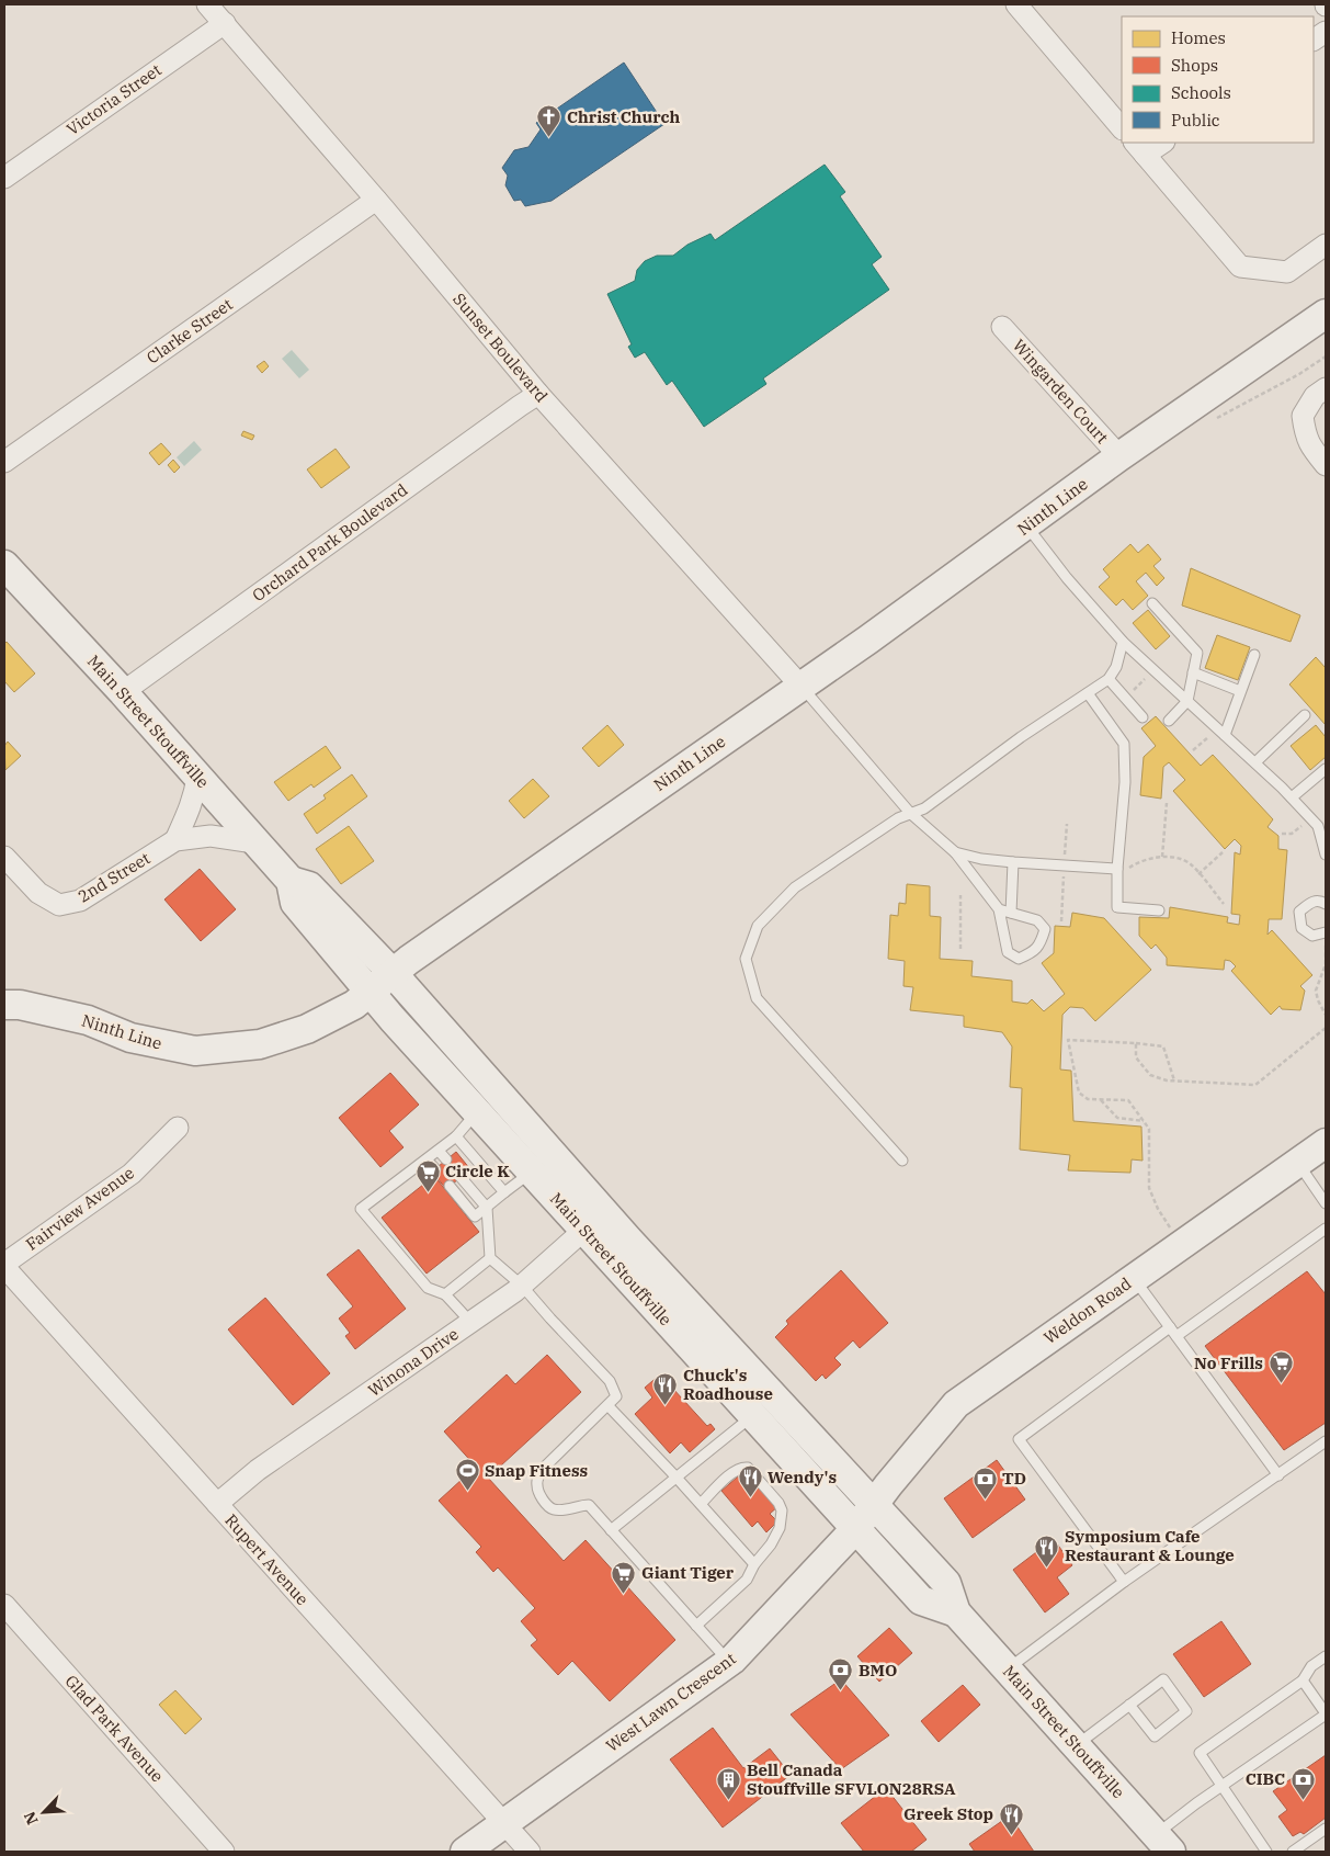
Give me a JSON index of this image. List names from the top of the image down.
{
  "streets": {
    "main road": [
      "Ninth Line",
      "Main Street Stouffville",
      "Weldon Road",
      "West Lawn Crescent"
    ],
    "street": [
      "Victoria Street",
      "Clarke Street",
      "Sunset Boulevard",
      "Wingarden Court",
      "Orchard Park Boulevard",
      "2nd Street",
      "Fairview Avenue",
      "Winona Drive",
      "Rupert Avenue",
      "Glad Park Avenue"
    ]
  },
  "crossings": [
    ["Victoria Street", "Sunset Boulevard"],
    ["Clarke Street", "Sunset Boulevard"],
    ["Sunset Boulevard", "Ninth Line"],
    ["Sunset Boulevard", "Orchard Park Boulevard"],
    ["Wingarden Court", "Ninth Line"],
    ["Ninth Line", "Main Street Stouffville"],
    ["Orchard Park Boulevard", "Main Street Stouffville"],
    ["Main Street Stouffville", "2nd Street"],
    ["Main Street Stouffville", "Weldon Road"],
    ["Main Street Stouffville", "Winona Drive"],
    ["Main Street Stouffville", "West Lawn Crescent"],
    ["Fairview Avenue", "Rupert Avenue"],
    ["Weldon Road", "West Lawn Crescent"],
    ["Winona Drive", "Rupert Avenue"],
    ["Rupert Avenue", "West Lawn Crescent"]
  ],
  "places": {
    "church": ["Christ Church"],
    "supermarket": ["Circle K", "No Frills", "Giant Tiger"],
    "restaurant": [
      "Chuck's Roadhouse",
      "Wendy's",
      "Symposium Cafe Restaurant & Lounge",
      "Greek Stop"
    ],
    "sports": ["Snap Fitness"],
    "bank": ["TD", "BMO", "CIBC"],
    "building": ["Bell Canada Stouffville SFVLON28RSA"]
  },
  "legend": [
    "Homes",
    "Shops",
    "Schools",
    "Public"
  ],
  "north": "bottom left"
}
